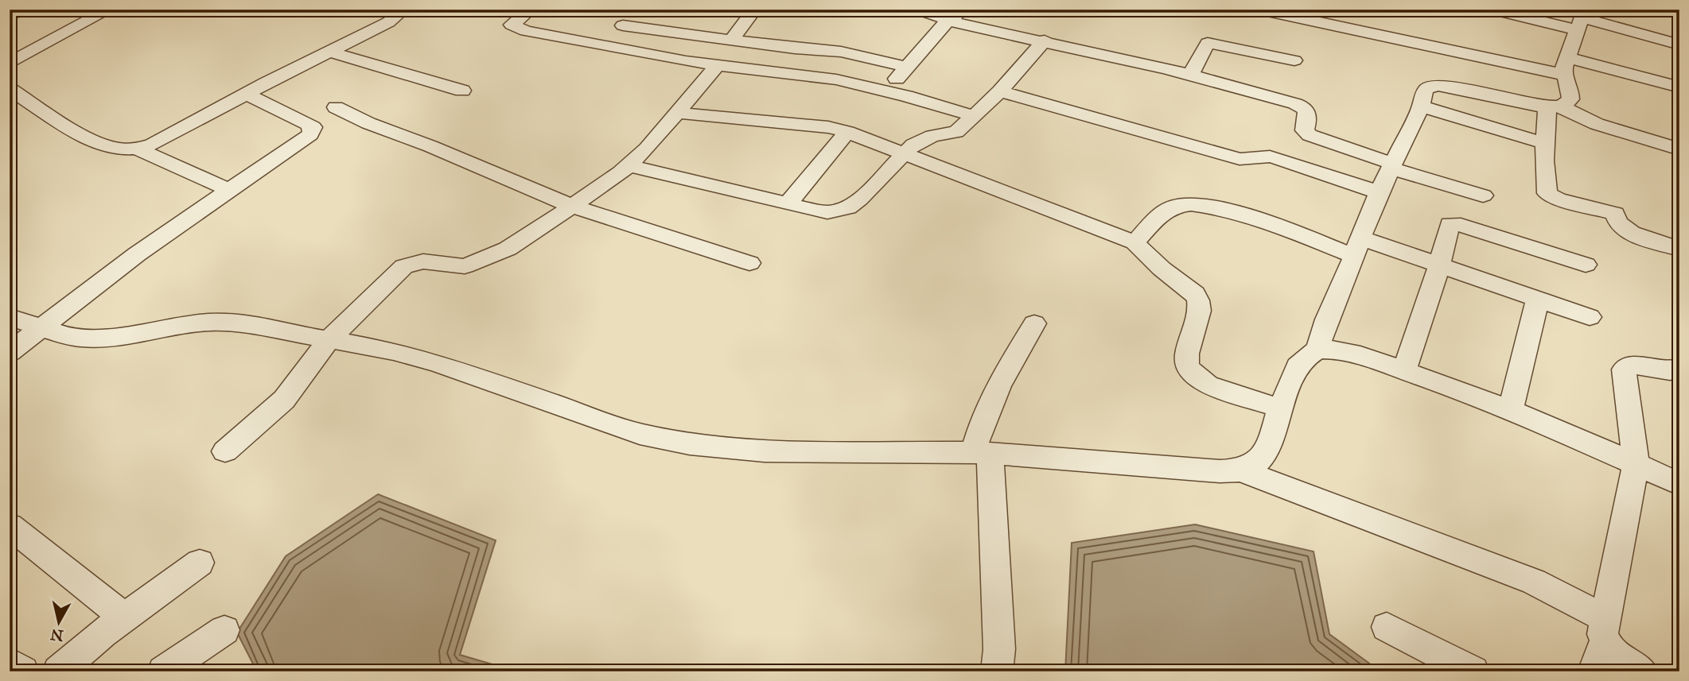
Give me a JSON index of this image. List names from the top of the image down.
{
  "north": "bottom"
}
